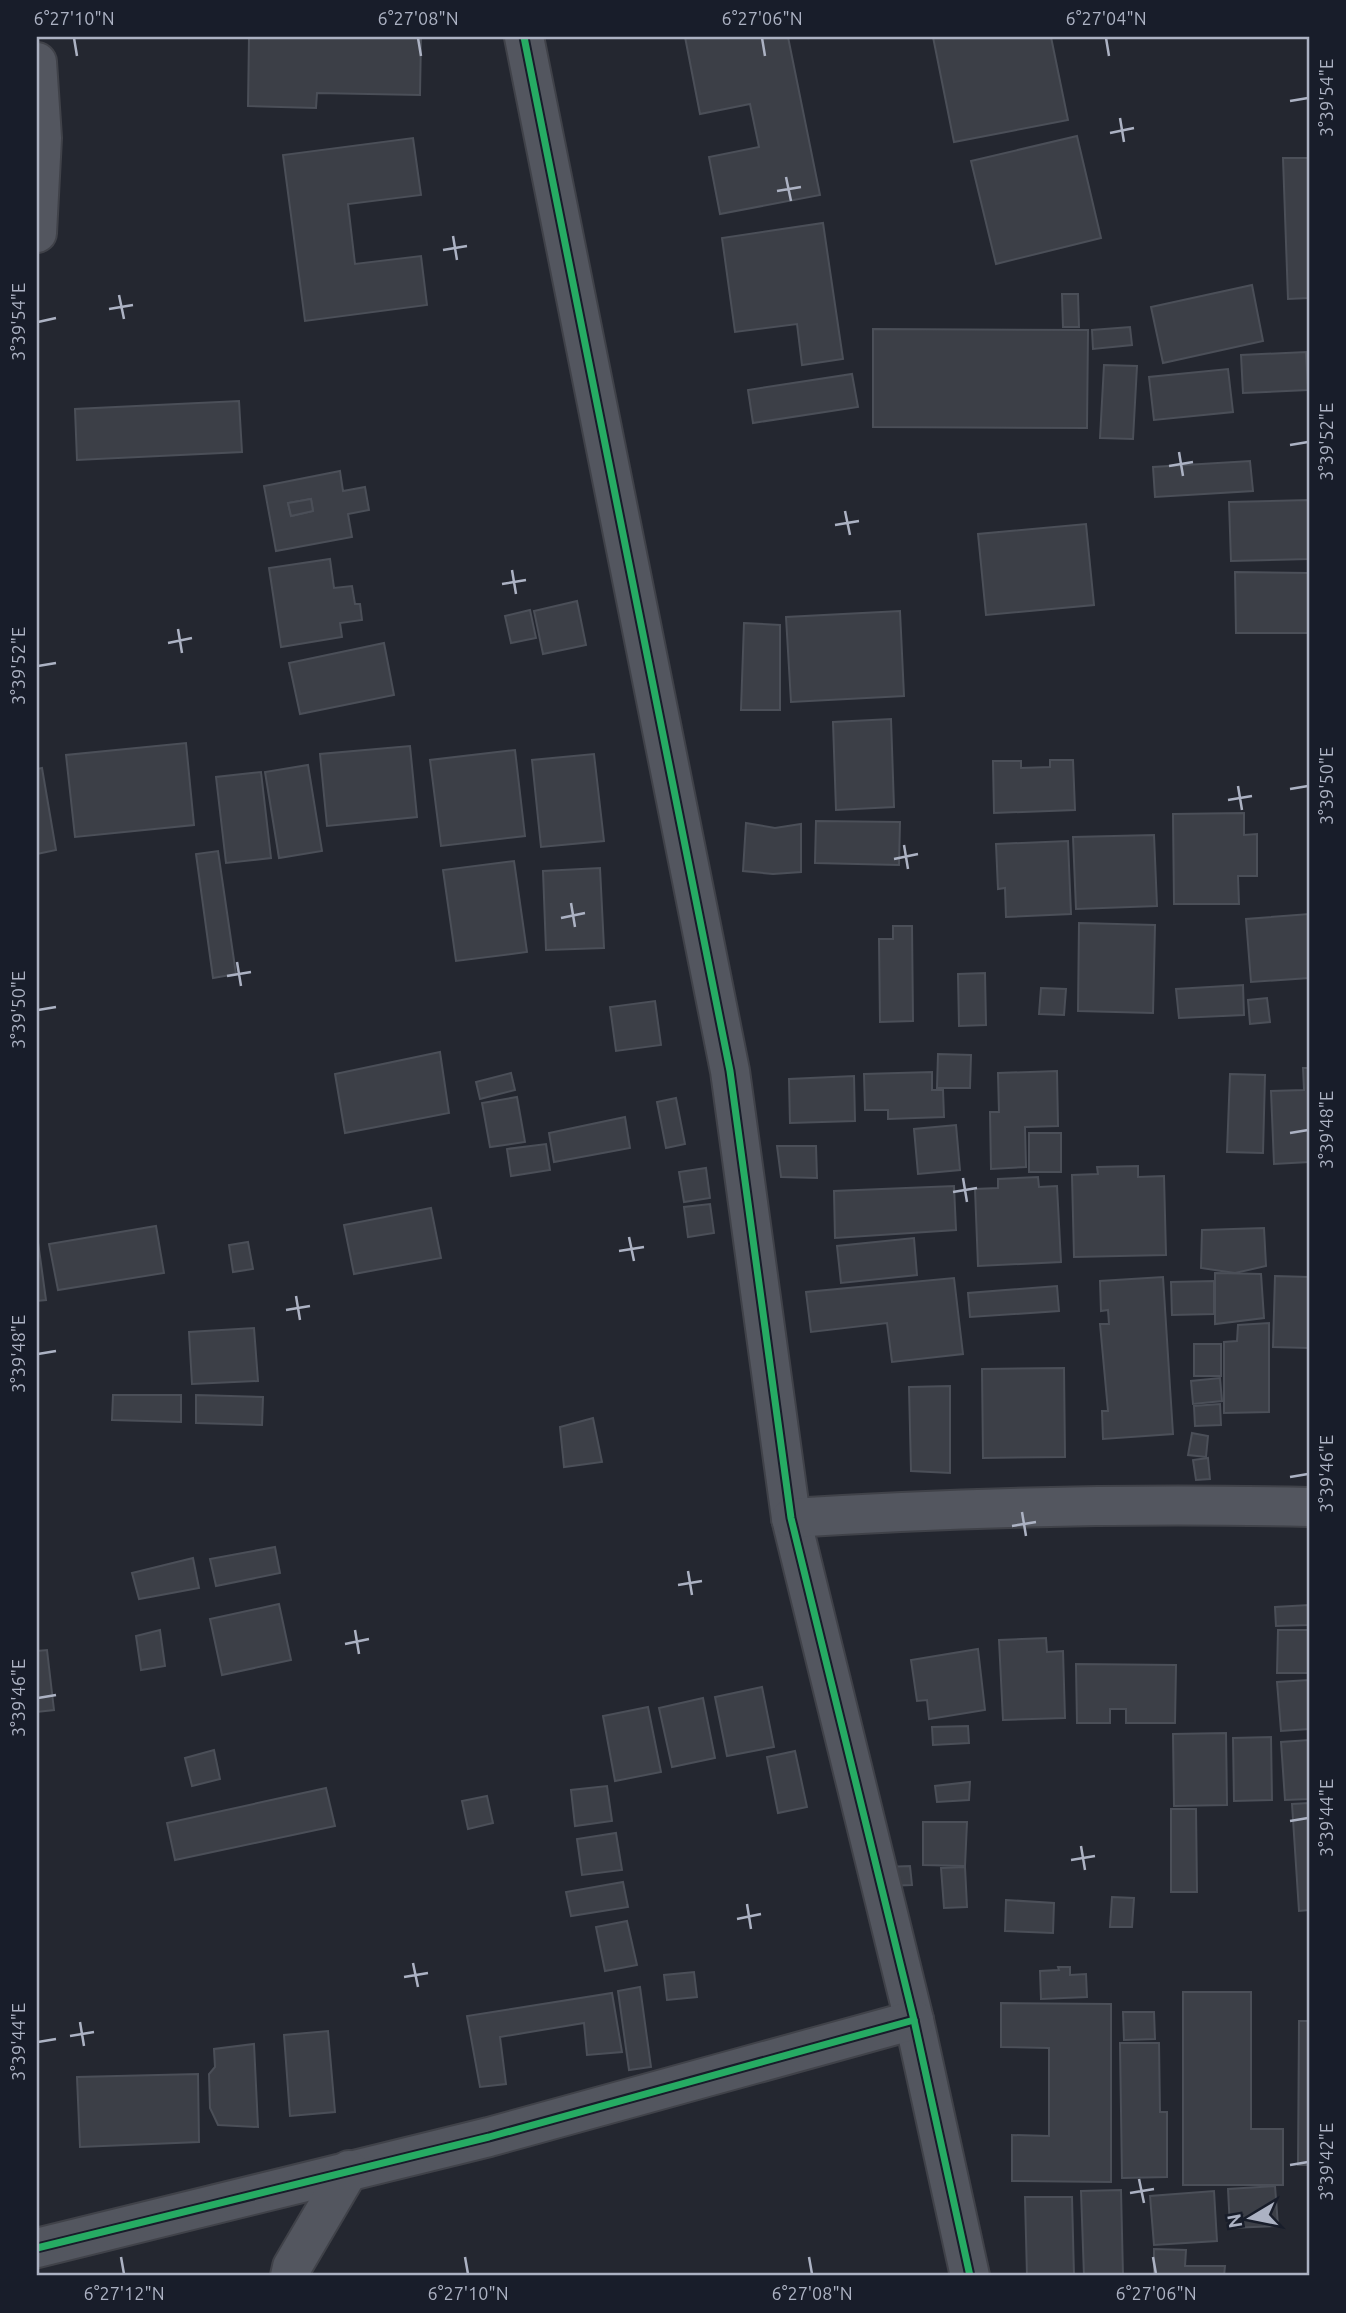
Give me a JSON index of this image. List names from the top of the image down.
{
  "north": "left",
  "coordinates": [
    "6°27'10\"N",
    "6°27'08\"N",
    "6°27'06\"N",
    "6°27'04\"N",
    "3°39'54\"E",
    "3°39'52\"E",
    "3°39'50\"E",
    "3°39'48\"E",
    "3°39'46\"E",
    "3°39'44\"E",
    "3°39'42\"E",
    "6°27'12\"N"
  ]
}
